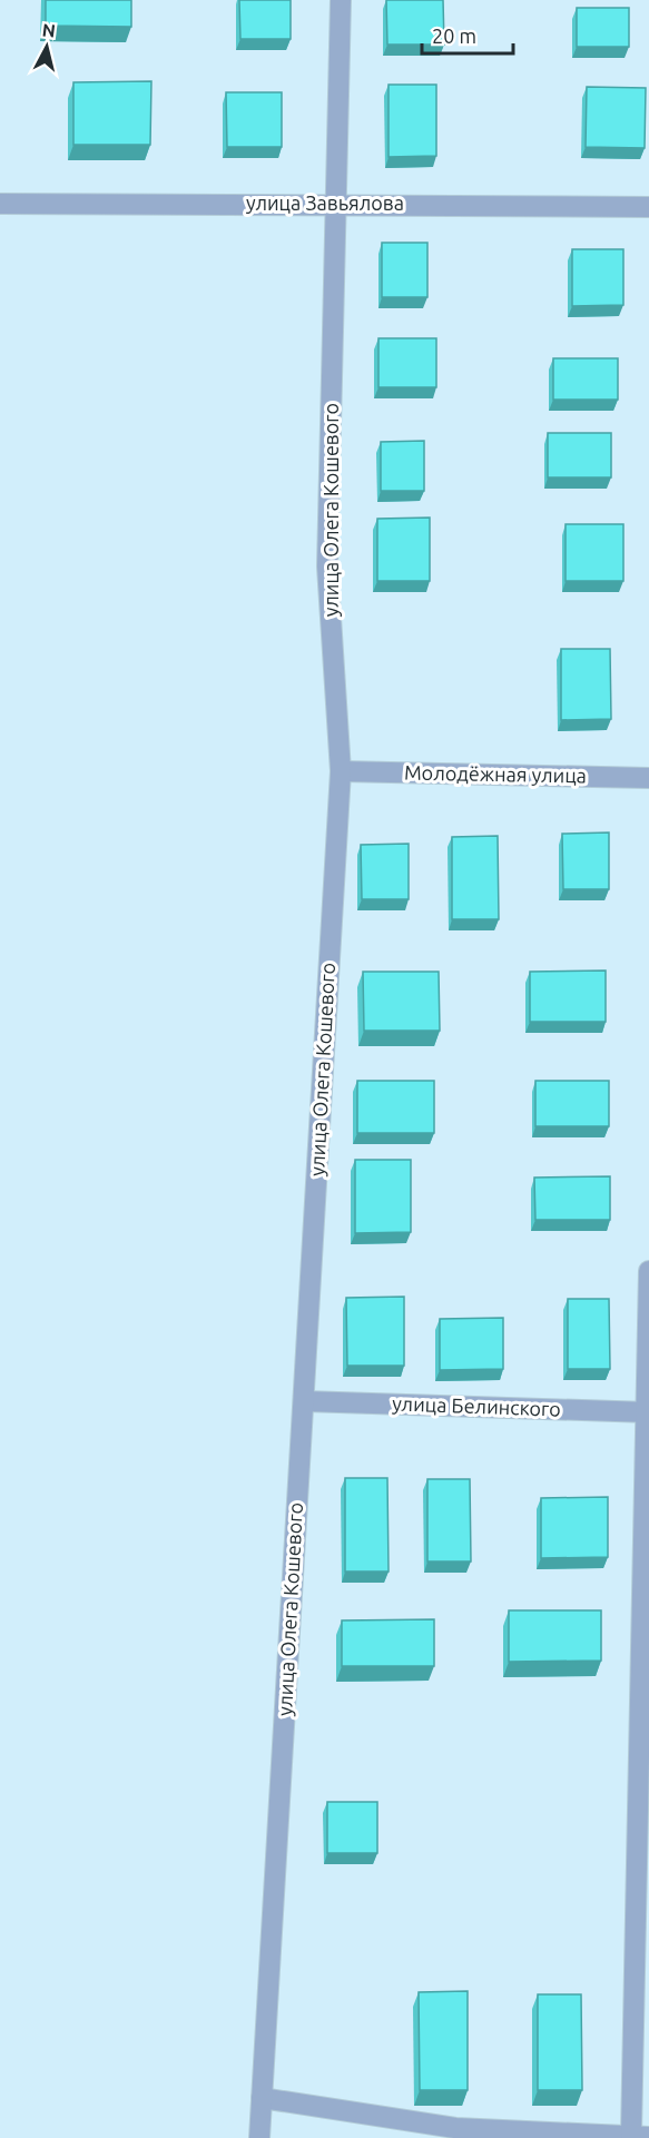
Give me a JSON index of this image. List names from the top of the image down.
{
  "streets": {
    "street": [
      "улица Завьялова",
      "улица Олега Кошевого",
      "Молодёжная улица",
      "улица Белинского"
    ]
  },
  "crossings": [
    ["улица Завьялова", "улица Олега Кошевого"],
    ["улица Олега Кошевого", "Молодёжная улица"],
    ["улица Олега Кошевого", "улица Белинского"]
  ],
  "scale_bar": "20 m",
  "north": "top"
}
